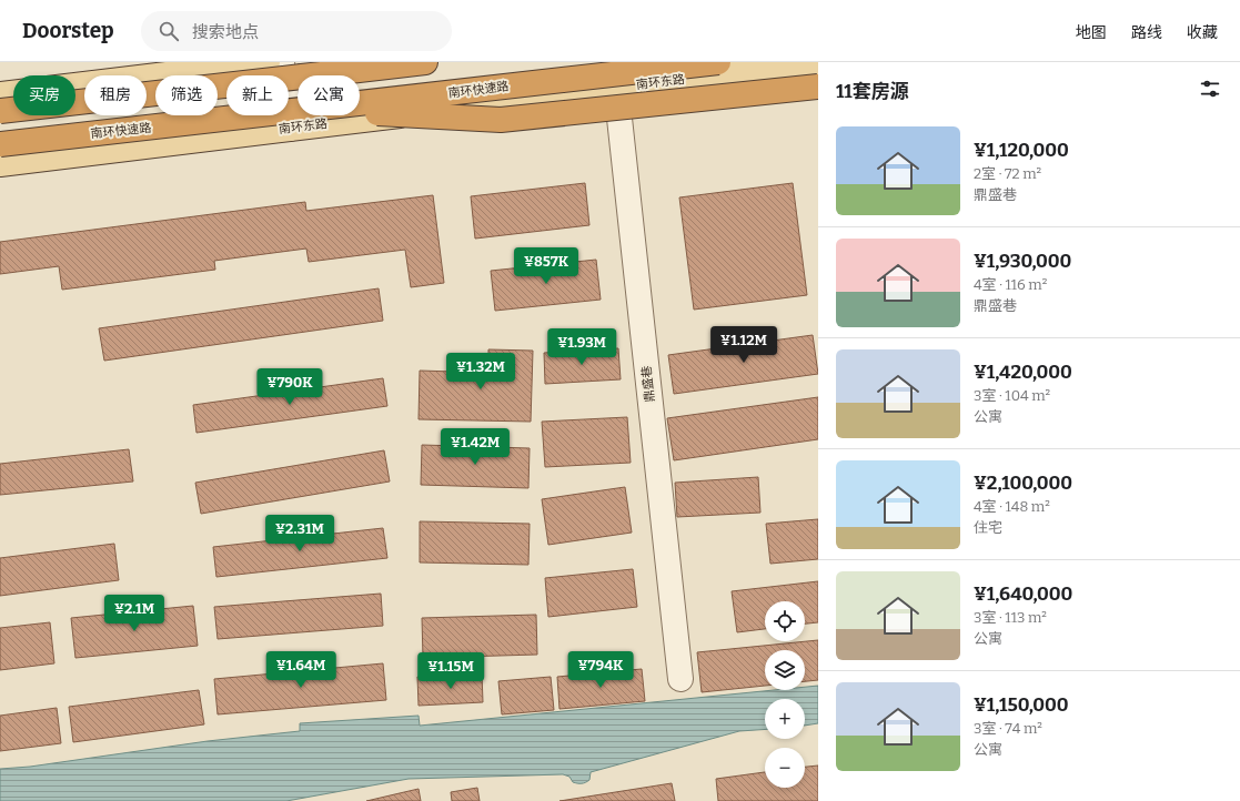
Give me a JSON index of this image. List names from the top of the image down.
{
  "streets": {
    "highway": ["南环快速路"],
    "main road": ["南环东路"],
    "street": ["鼎盛巷"]
  },
  "crossings": [
    ["南环东路", "南环快速路"],
    ["南环东路", "鼎盛巷"]
  ],
  "page": {
    "header": "Doorstep",
    "search": "搜索地点",
    "nav": ["地图", "路线", "收藏"],
    "heading": "11套房源",
    "chip": [
      "买房",
      "租房",
      "筛选",
      "新上",
      "公寓"
    ],
    "list": [
      {
        "name": "¥1,120,000",
        "note": "2室 · 72 m² · 鼎盛巷"
      },
      {
        "name": "¥1,930,000",
        "note": "4室 · 116 m² · 鼎盛巷"
      },
      {
        "name": "¥1,420,000",
        "note": "3室 · 104 m² · 公寓"
      },
      {
        "name": "¥2,100,000",
        "note": "4室 · 148 m² · 住宅"
      },
      {
        "name": "¥1,640,000",
        "note": "3室 · 113 m² · 公寓"
      },
      {
        "name": "¥1,150,000",
        "note": "3室 · 74 m² · 公寓"
      }
    ],
    "price": [
      "¥857K",
      "¥1.12M",
      "¥1.93M",
      "¥1.32M",
      "¥790K",
      "¥1.42M",
      "¥2.31M",
      "¥2.1M",
      "¥1.64M",
      "¥794K",
      "¥1.15M"
    ],
    "map_buttons": ["+", "−"]
  }
}
